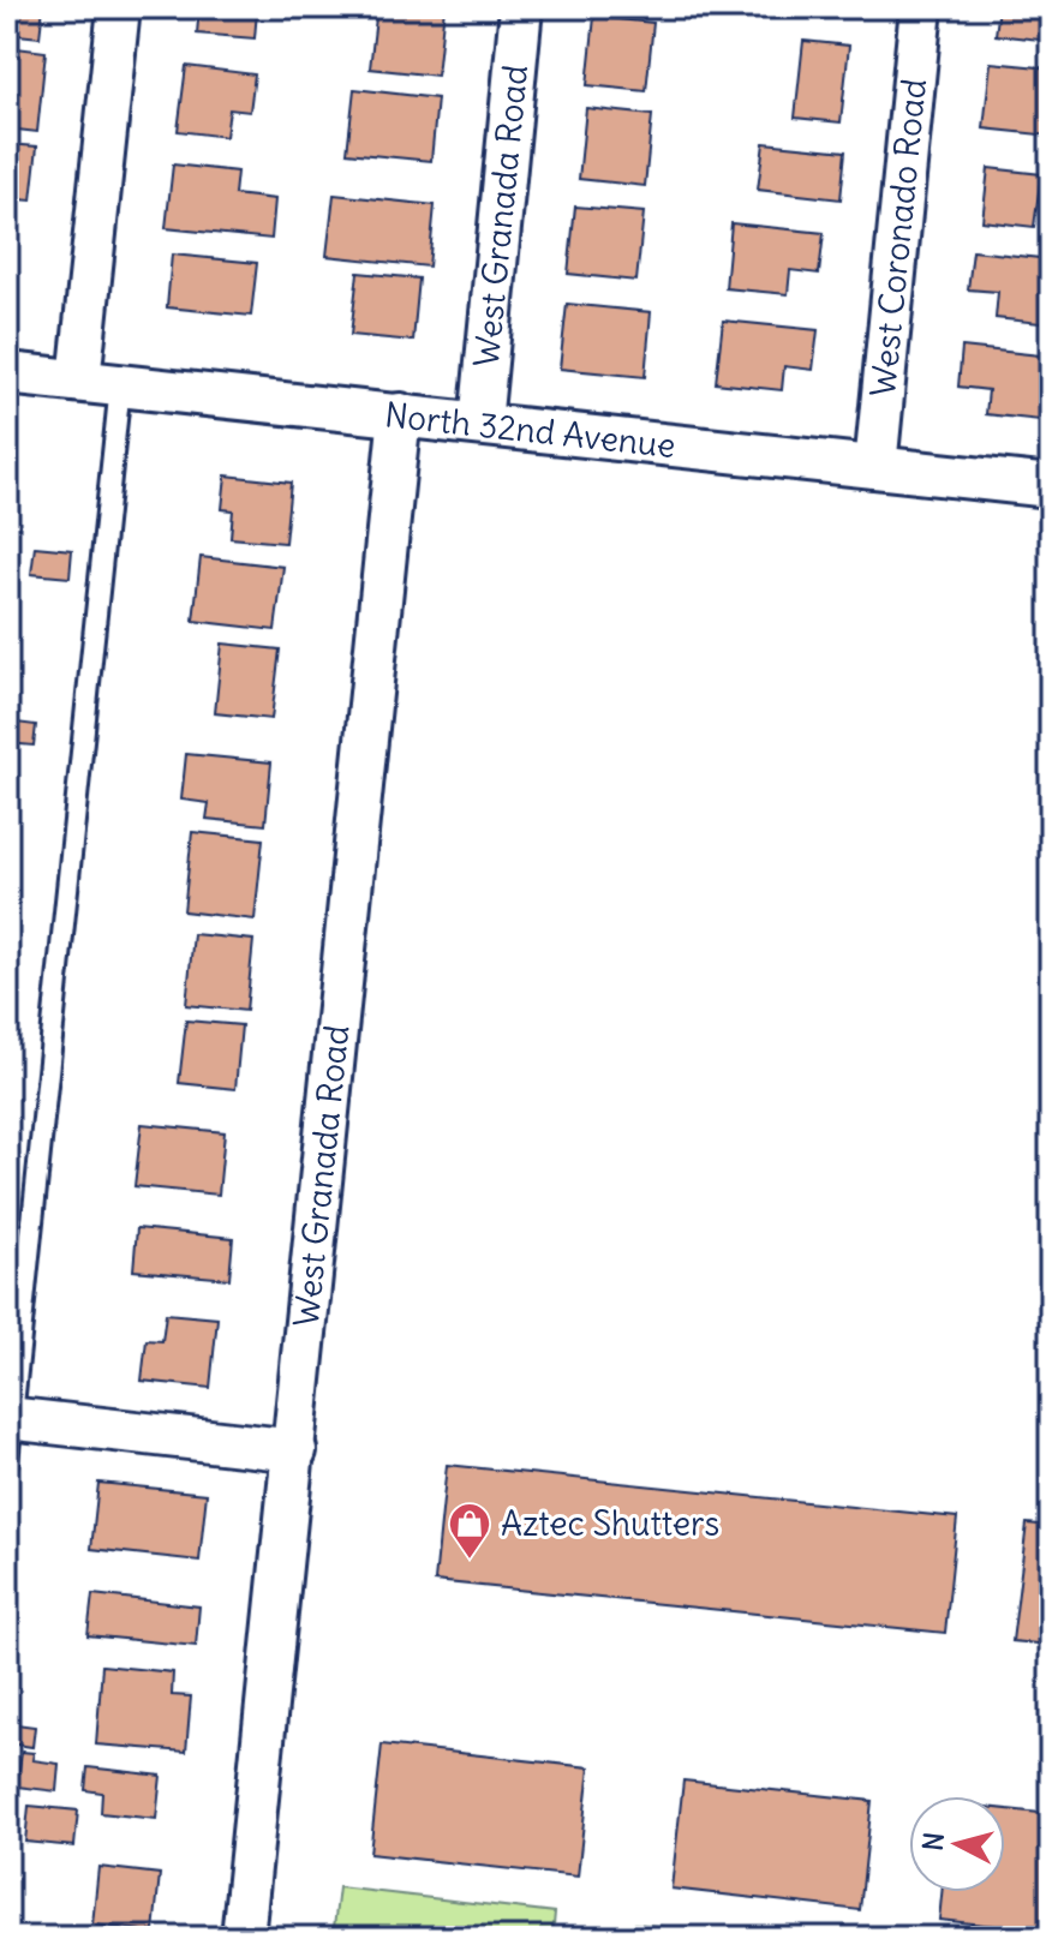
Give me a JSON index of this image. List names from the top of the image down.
{
  "streets": {
    "street": ["West Granada Road", "West Coronado Road", "North 32nd Avenue"]
  },
  "crossings": [
    ["West Granada Road", "North 32nd Avenue"],
    ["West Coronado Road", "North 32nd Avenue"]
  ],
  "places": {
    "shop": ["Aztec Shutters"]
  },
  "north": "left"
}
